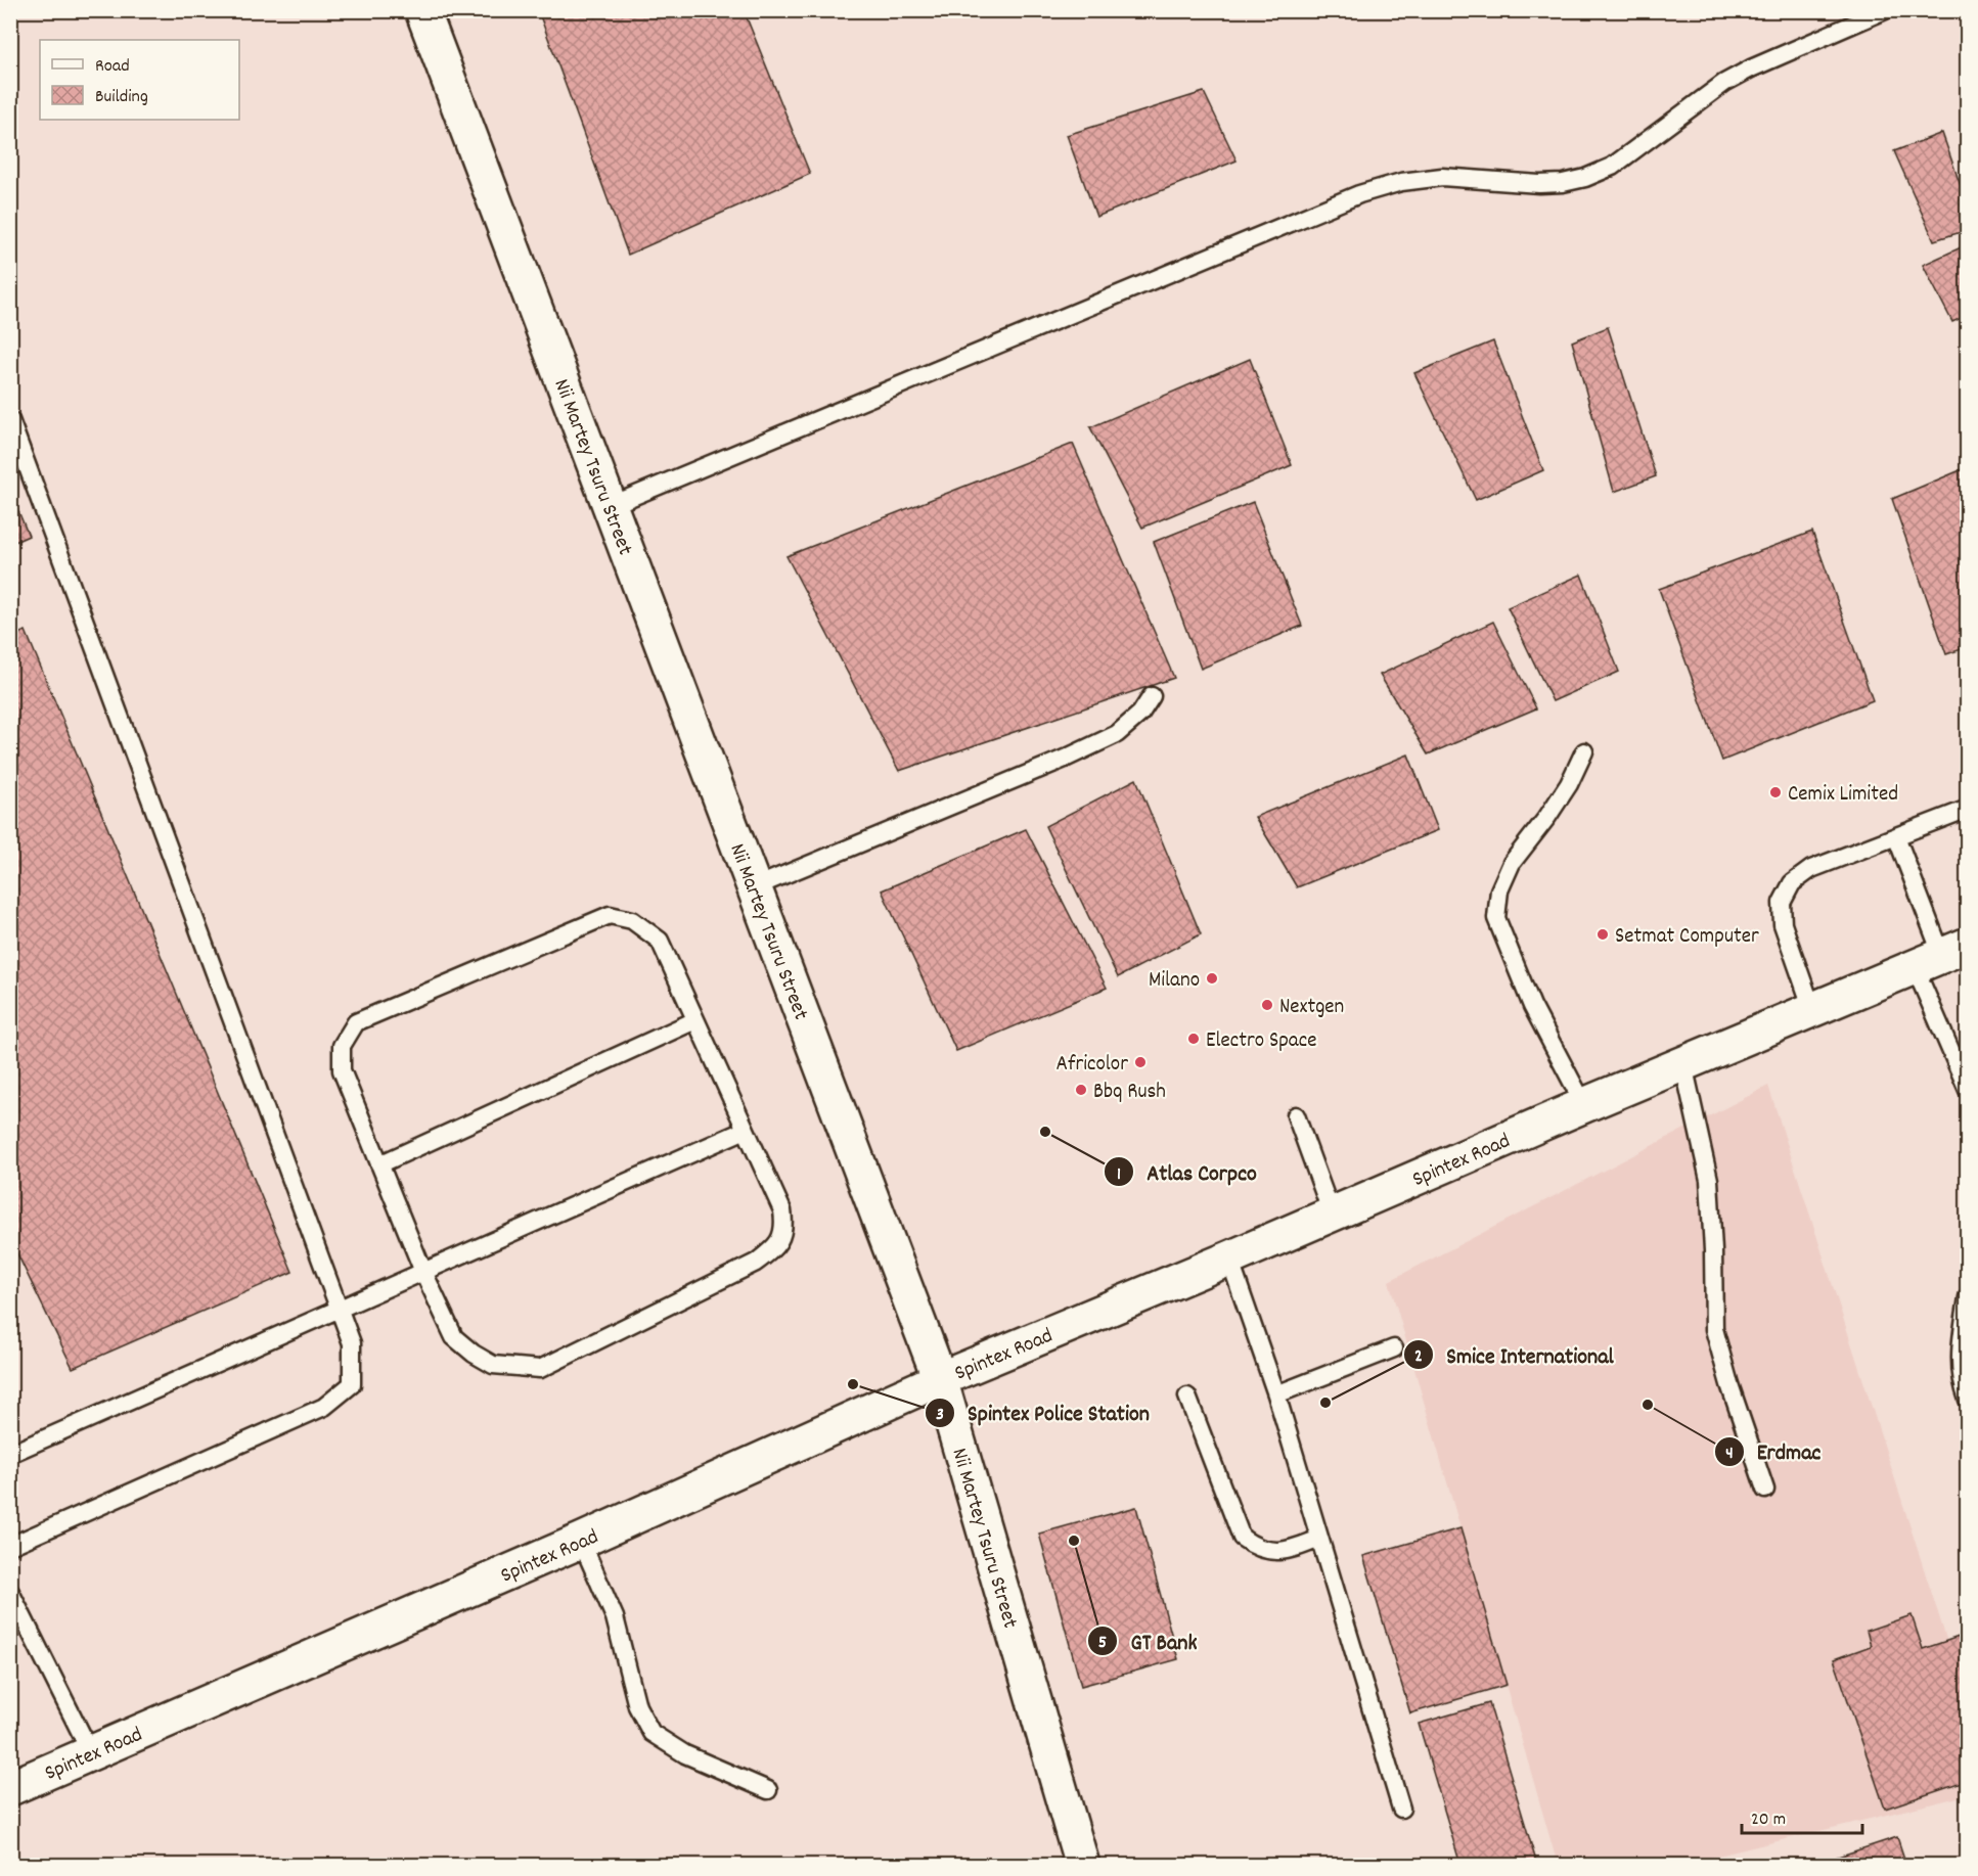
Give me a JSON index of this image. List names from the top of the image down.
{
  "streets": {
    "main road": ["Nii Martey Tsuru Street", "Spintex Road"]
  },
  "crossings": [
    ["Nii Martey Tsuru Street", "Spintex Road"]
  ],
  "places": [
    "Cemix Limited",
    "Setmat Computer",
    "Milano",
    "Nextgen",
    "Electro Space",
    "Africolor",
    "Bbq Rush",
    "Atlas Corpco",
    "Spintex Police Station",
    "Smice International",
    "Erdmac",
    "GT Bank"
  ],
  "legend": ["Road", "Building"],
  "scale_bar": "20 m"
}
